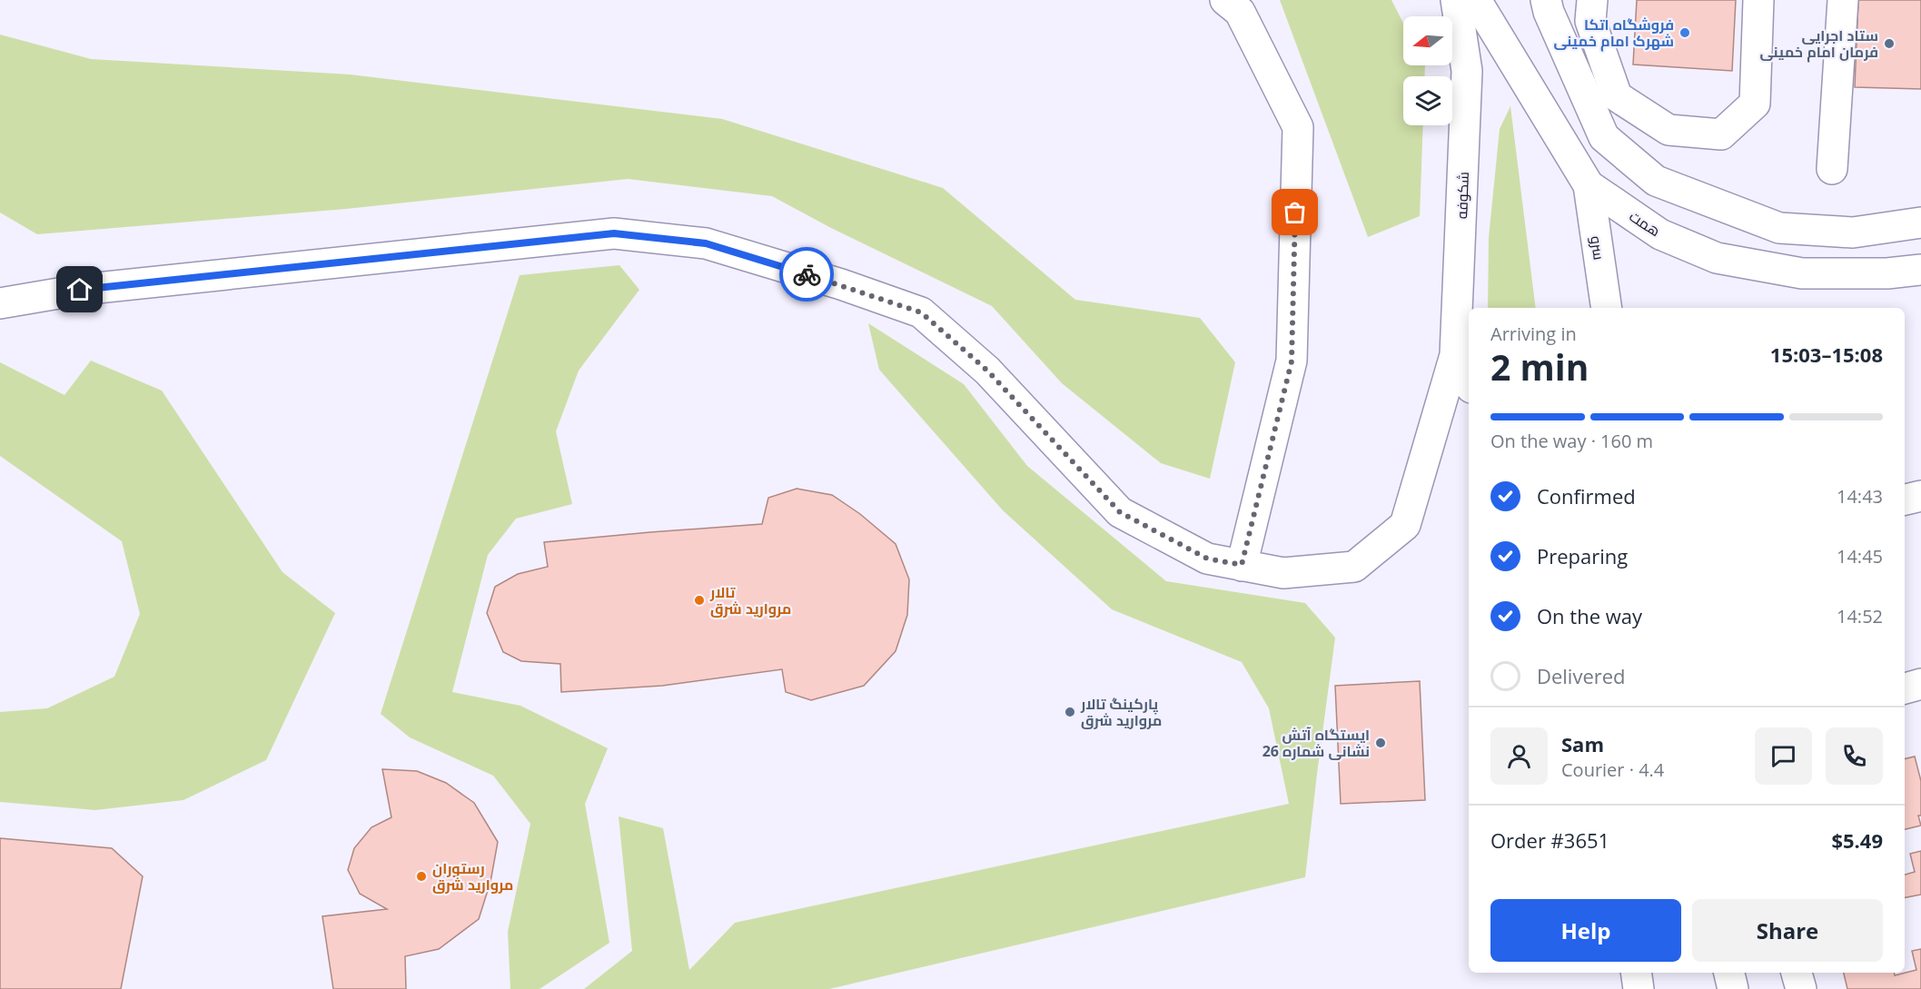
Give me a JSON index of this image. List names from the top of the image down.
{
  "streets": {
    "street": ["شکوفه", "همت", "سرو"]
  },
  "crossings": [
    ["همت", "سرو"]
  ],
  "places": [
    "فروشگاه اتکا شهرک امام خمینی",
    "ستاد اجرایی فرمان امام خمینی",
    "تالار مروارید شرق",
    "پارکینگ تالار مروارید شرق",
    "ایستگاه آتش نشانی شماره 26",
    "رستوران مروارید شرق"
  ],
  "north": "left",
  "page": {
    "heading": ["2 min", "Arriving in", "15:03–15:08"],
    "panel": [
      "Sam",
      "Courier · 4.4",
      "Order #3651",
      "$5.49"
    ],
    "bar": "On the way · 160 m",
    "list": [
      ["Confirmed", "14:43"],
      ["Preparing", "14:45"],
      ["On the way", "14:52"],
      "Delivered"
    ],
    "buttons": ["Help", "Share"]
  }
}
